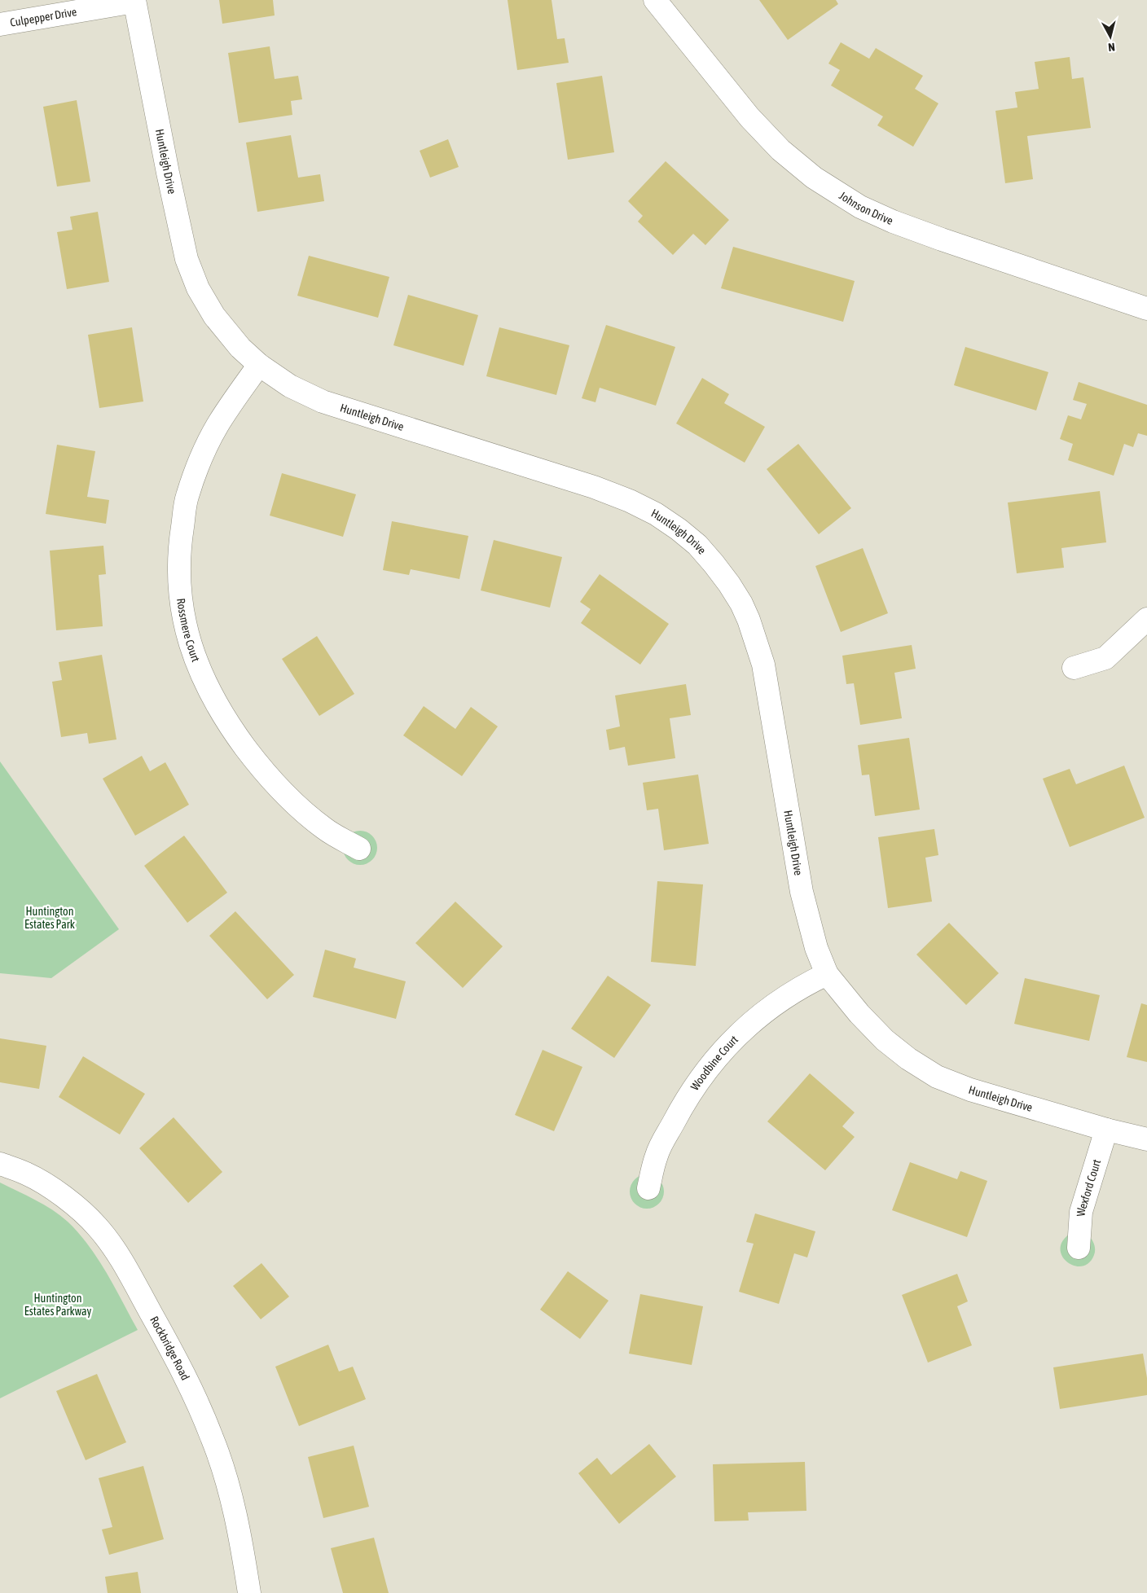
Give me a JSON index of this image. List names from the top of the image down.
{
  "streets": {
    "street": [
      "Culpepper Drive",
      "Huntleigh Drive",
      "Johnson Drive",
      "Rossmere Court",
      "Woodbine Court",
      "Wexford Court",
      "Rockbridge Road"
    ]
  },
  "crossings": [
    ["Culpepper Drive", "Huntleigh Drive"],
    ["Huntleigh Drive", "Rossmere Court"],
    ["Huntleigh Drive", "Woodbine Court"],
    ["Huntleigh Drive", "Wexford Court"]
  ],
  "parks": ["Huntington Estates Park", "Huntington Estates Parkway"],
  "north": "bottom"
}
